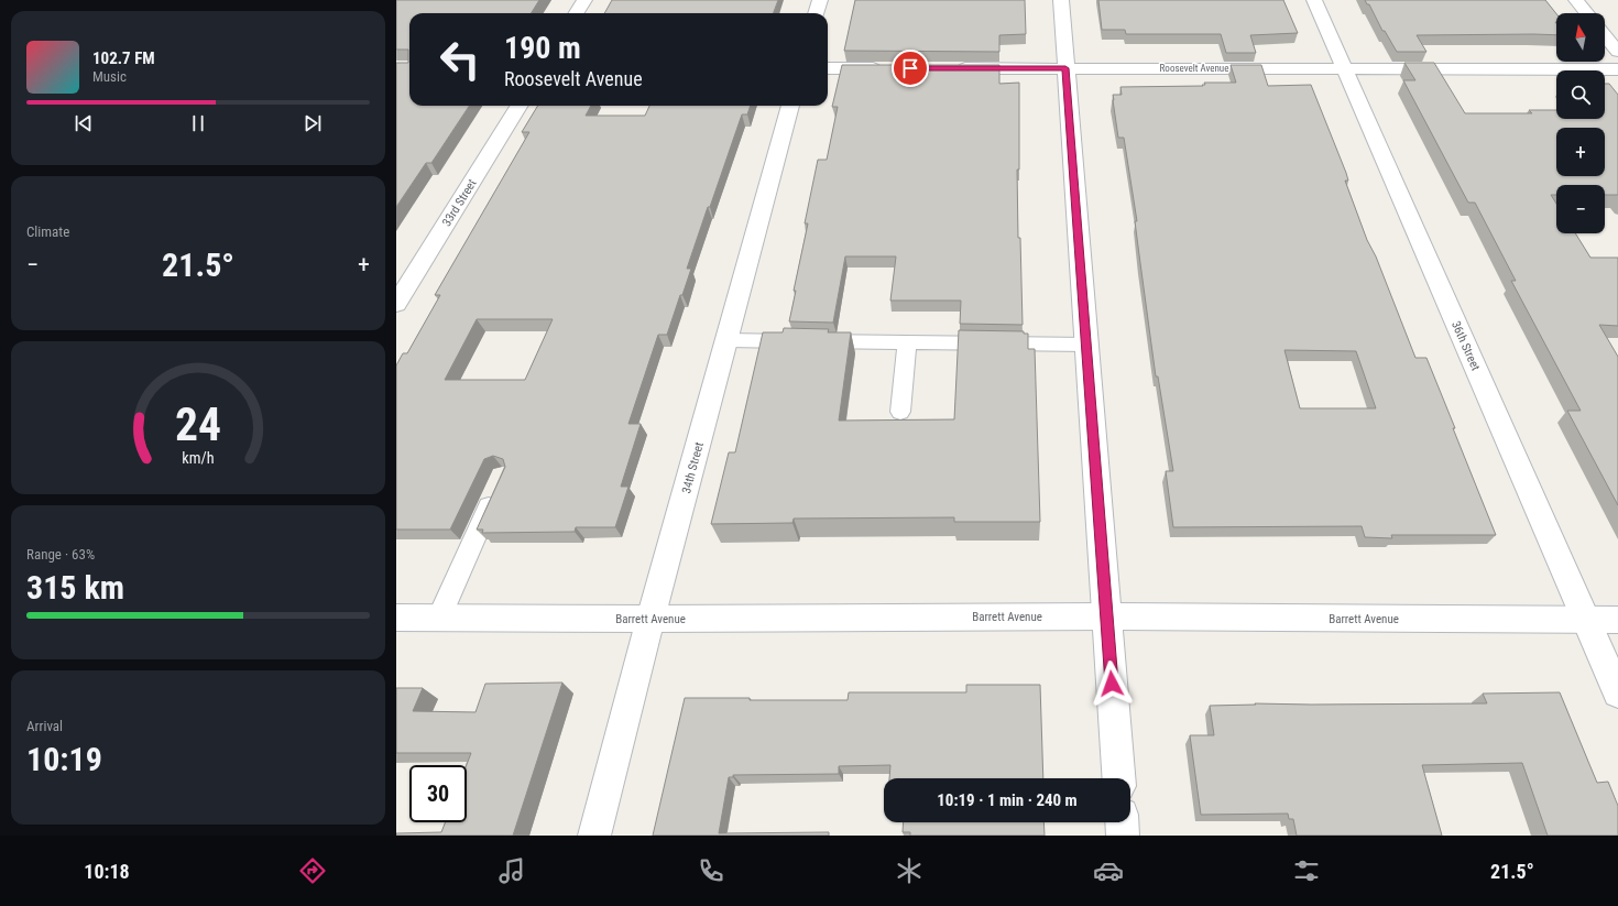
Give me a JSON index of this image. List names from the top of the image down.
{
  "streets": {
    "street": [
      "Roosevelt Avenue",
      "33rd Street",
      "36th Street",
      "34th Street",
      "Barrett Avenue"
    ]
  },
  "crossings": [
    ["Roosevelt Avenue", "36th Street"],
    ["36th Street", "Barrett Avenue"],
    ["34th Street", "Barrett Avenue"]
  ],
  "north": "top",
  "page": {
    "map_buttons": ["+", "−"],
    "turn": ["190 m", "Roosevelt Avenue"],
    "song": ["102.7 FM", "Music"],
    "tile": [
      "Climate",
      ["Range · 63%", "315 km"],
      ["Arrival", "10:19"]
    ],
    "heat": ["−", "21.5°", "+"],
    "limit": "30",
    "trip": "10:19 · 1 min · 240 m",
    "tabs": ["10:18", "21.5°"],
    "gauge": ["24", "km/h"]
  }
}
